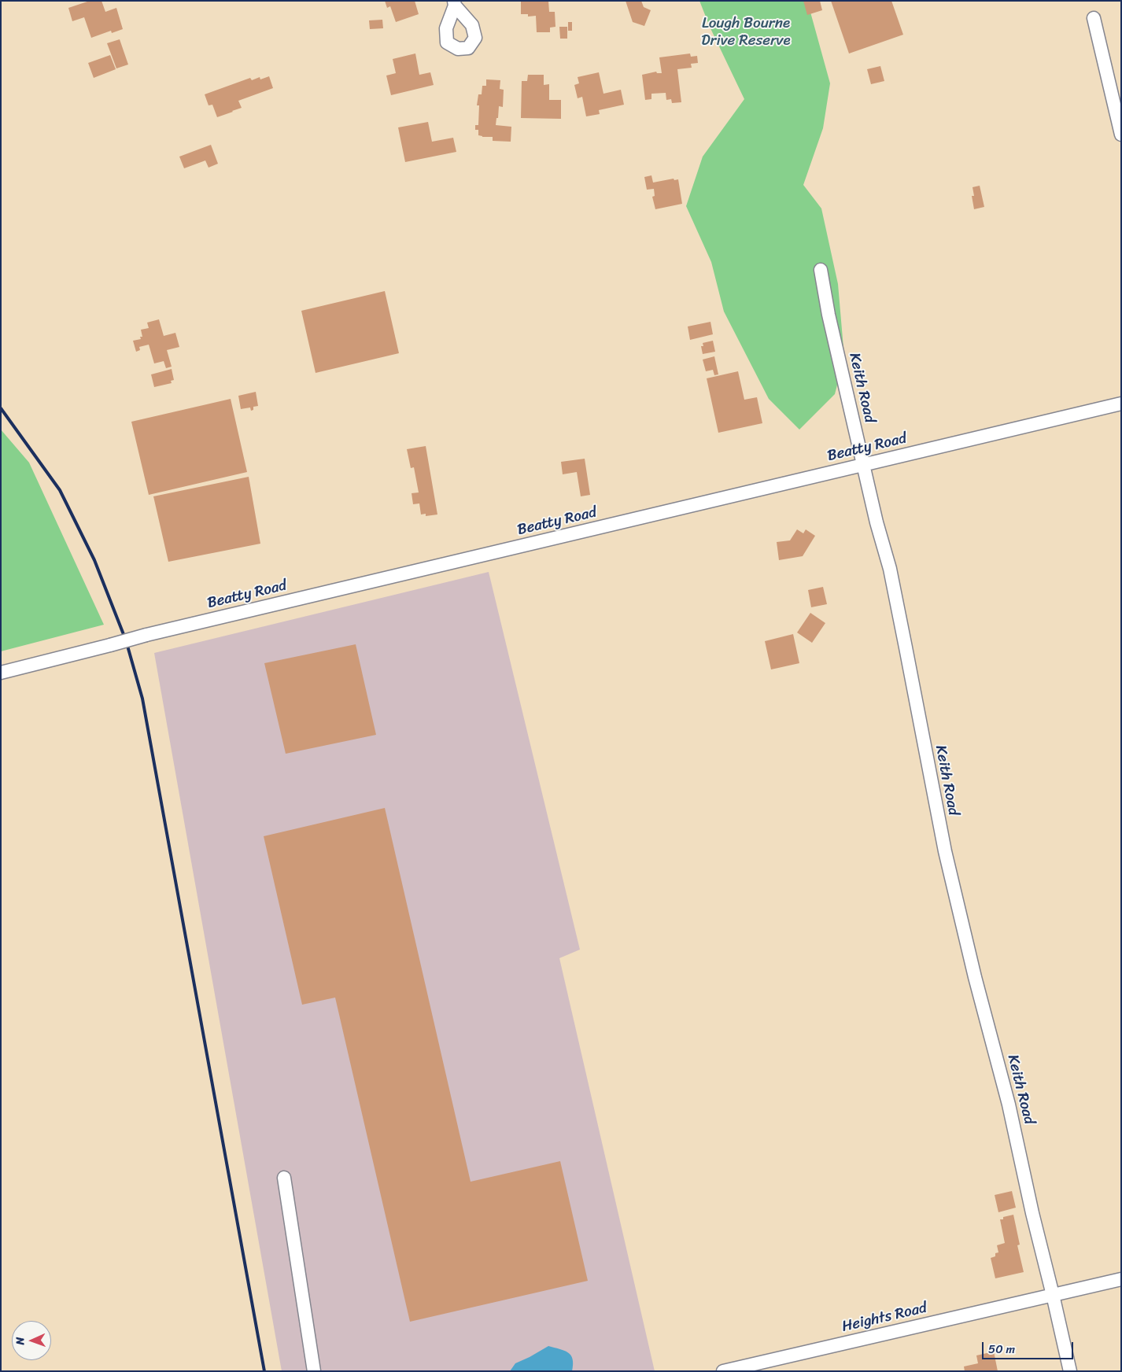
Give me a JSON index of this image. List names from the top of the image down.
{
  "streets": {
    "street": ["Keith Road", "Beatty Road", "Heights Road"]
  },
  "crossings": [
    ["Keith Road", "Beatty Road"],
    ["Keith Road", "Heights Road"]
  ],
  "parks": ["Lough Bourne Drive Reserve"],
  "scale_bar": "50 m",
  "north": "left"
}
